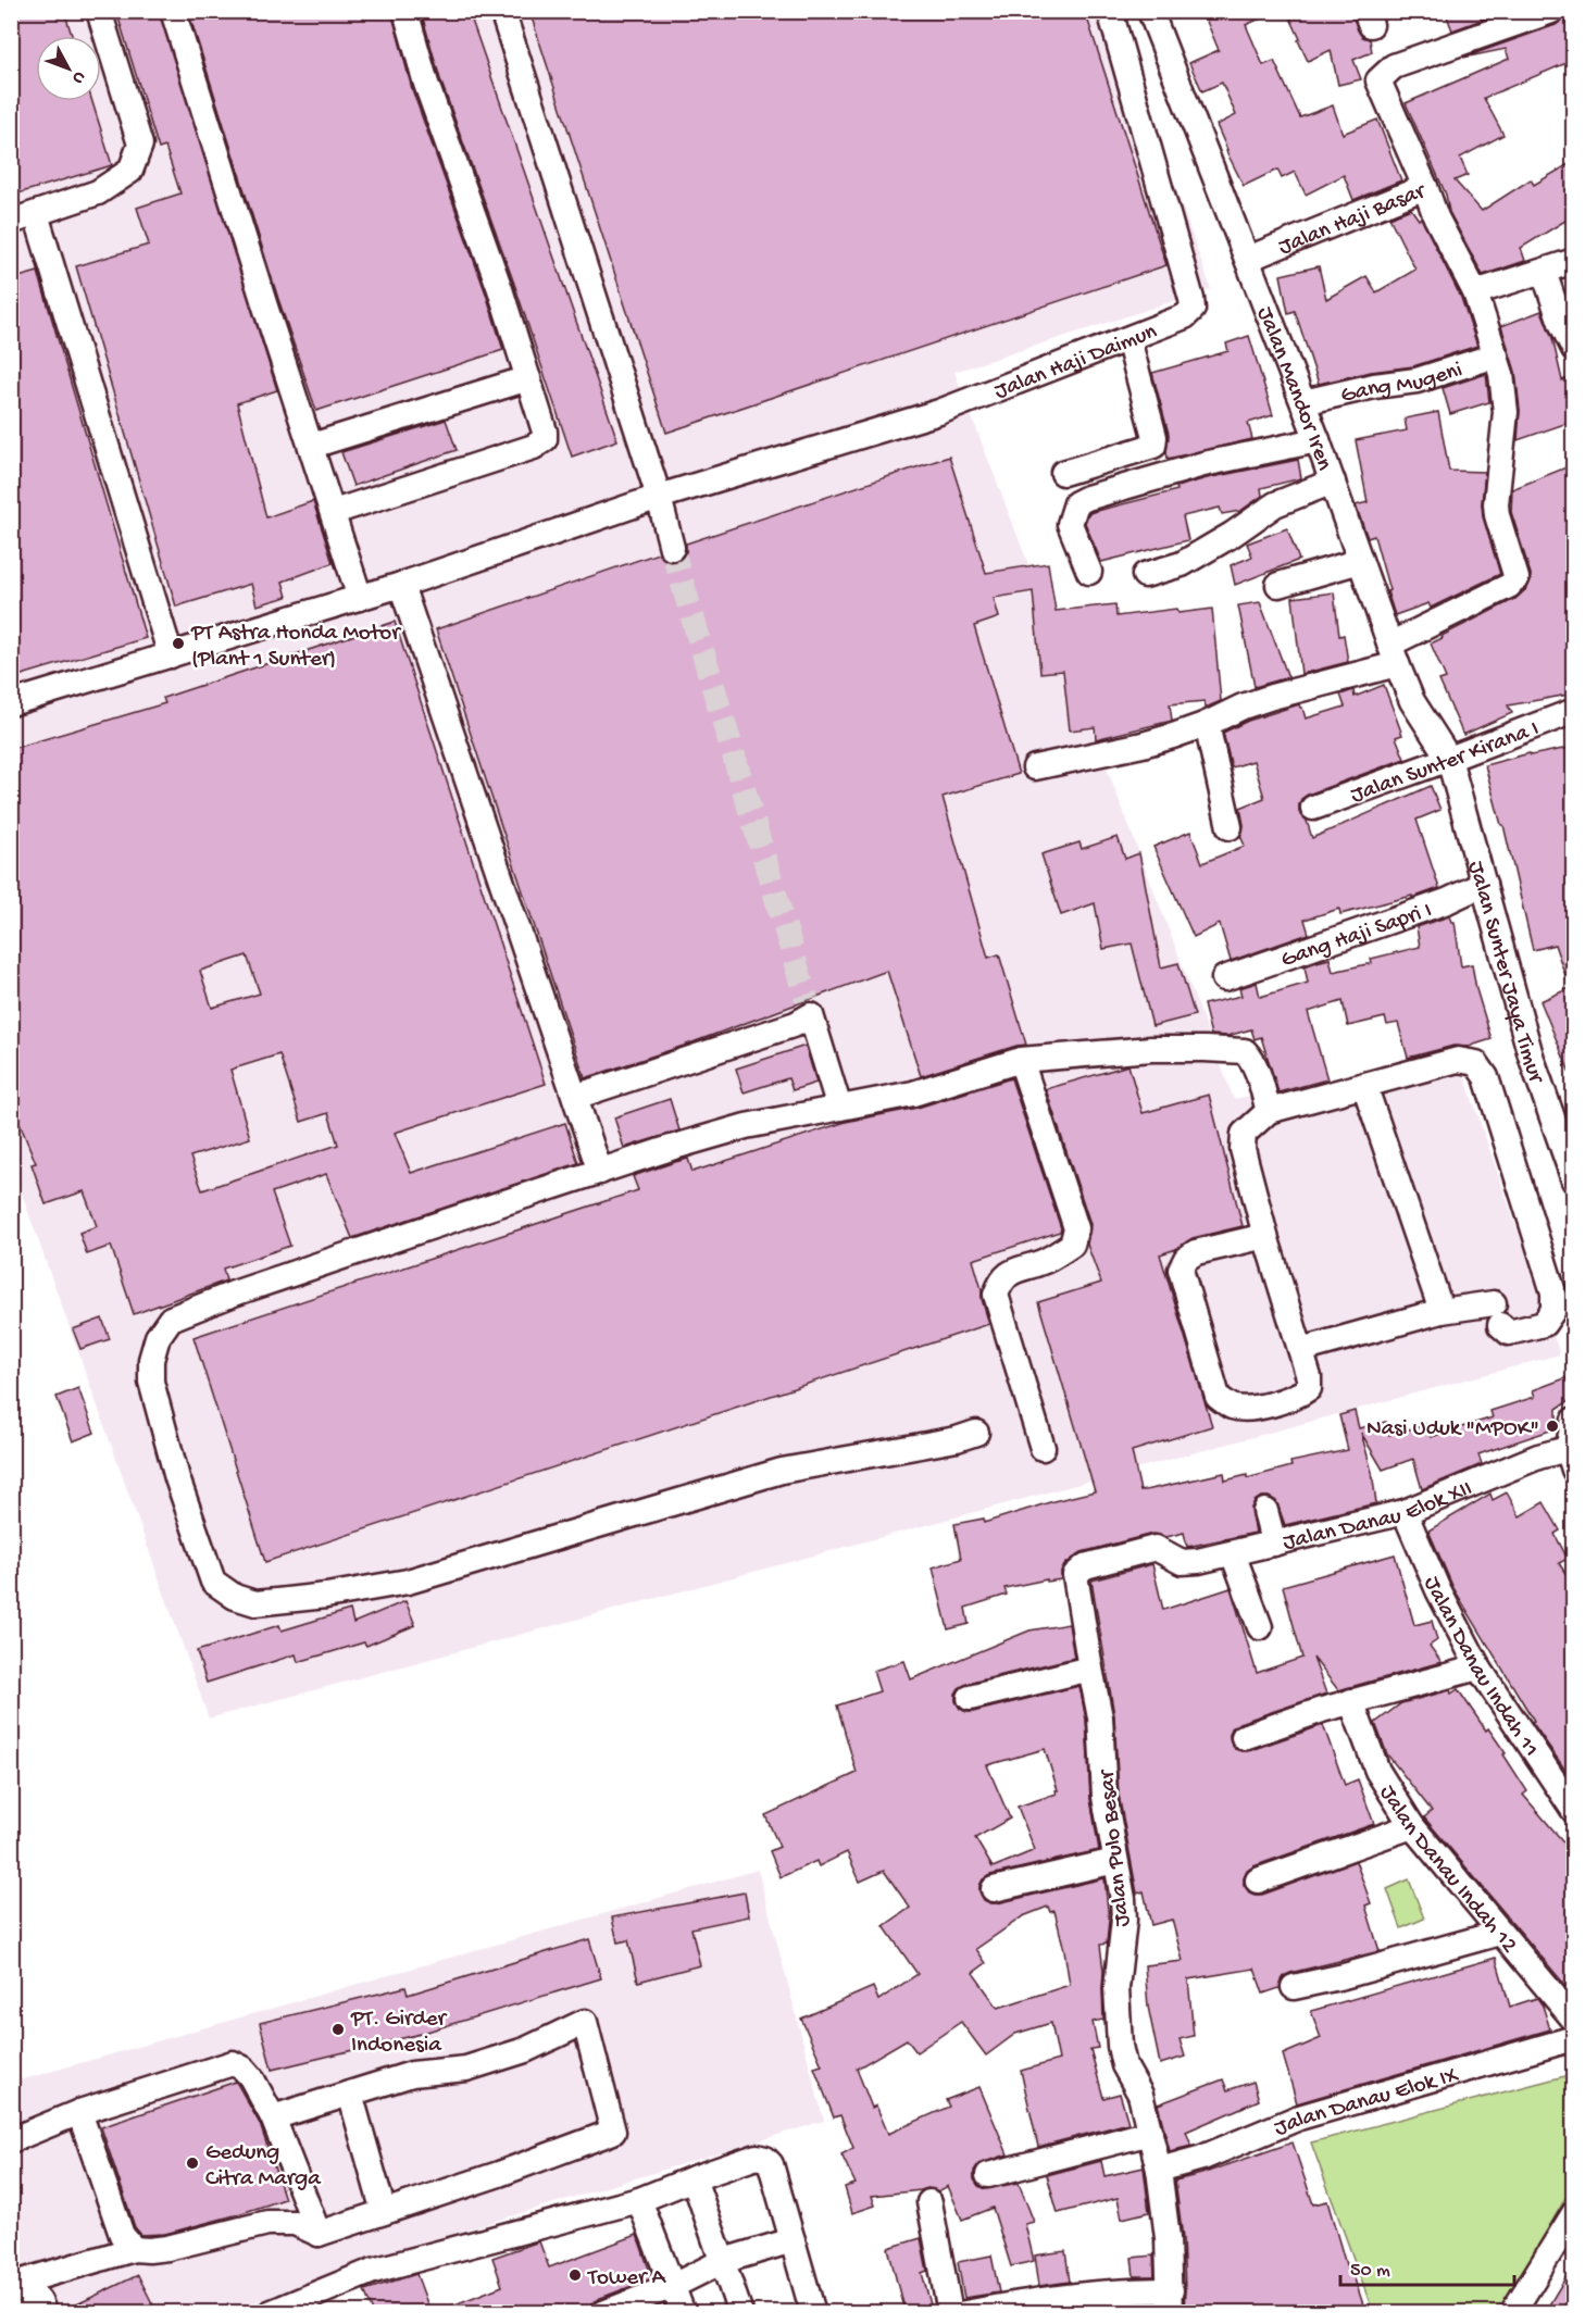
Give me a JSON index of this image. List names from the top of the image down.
{
  "streets": {
    "street": [
      "Jalan Haji Basar",
      "Jalan Haji Daimun",
      "Gang Mugeni",
      "Jalan Mandor Iren",
      "Jalan Sunter Kirana I",
      "Gang Haji Sapri I",
      "Jalan Sunter Jaya Timur",
      "Jalan Danau Elok XII",
      "Jalan Danau Indah 11",
      "Jalan Pulo Besar",
      "Jalan Danau Indah 12",
      "Jalan Danau Elok IX"
    ]
  },
  "crossings": [
    ["Jalan Haji Basar", "Jalan Mandor Iren"],
    ["Gang Mugeni", "Jalan Mandor Iren"],
    ["Jalan Mandor Iren", "Jalan Sunter Kirana I"],
    ["Jalan Mandor Iren", "Jalan Sunter Jaya Timur"],
    ["Jalan Sunter Kirana I", "Jalan Sunter Jaya Timur"],
    ["Gang Haji Sapri I", "Jalan Sunter Jaya Timur"],
    ["Jalan Danau Elok XII", "Jalan Danau Indah 11"],
    ["Jalan Danau Elok XII", "Jalan Pulo Besar"],
    ["Jalan Pulo Besar", "Jalan Danau Elok IX"]
  ],
  "places": [
    "PT Astra Honda Motor (Plant 1 Sunter)",
    "Nasi Uduk \"MPOK\"",
    "PT. Girder Indonesia",
    "Gedung Citra Marga",
    "Tower A"
  ],
  "scale_bar": "50 m",
  "north": "bottom right"
}
